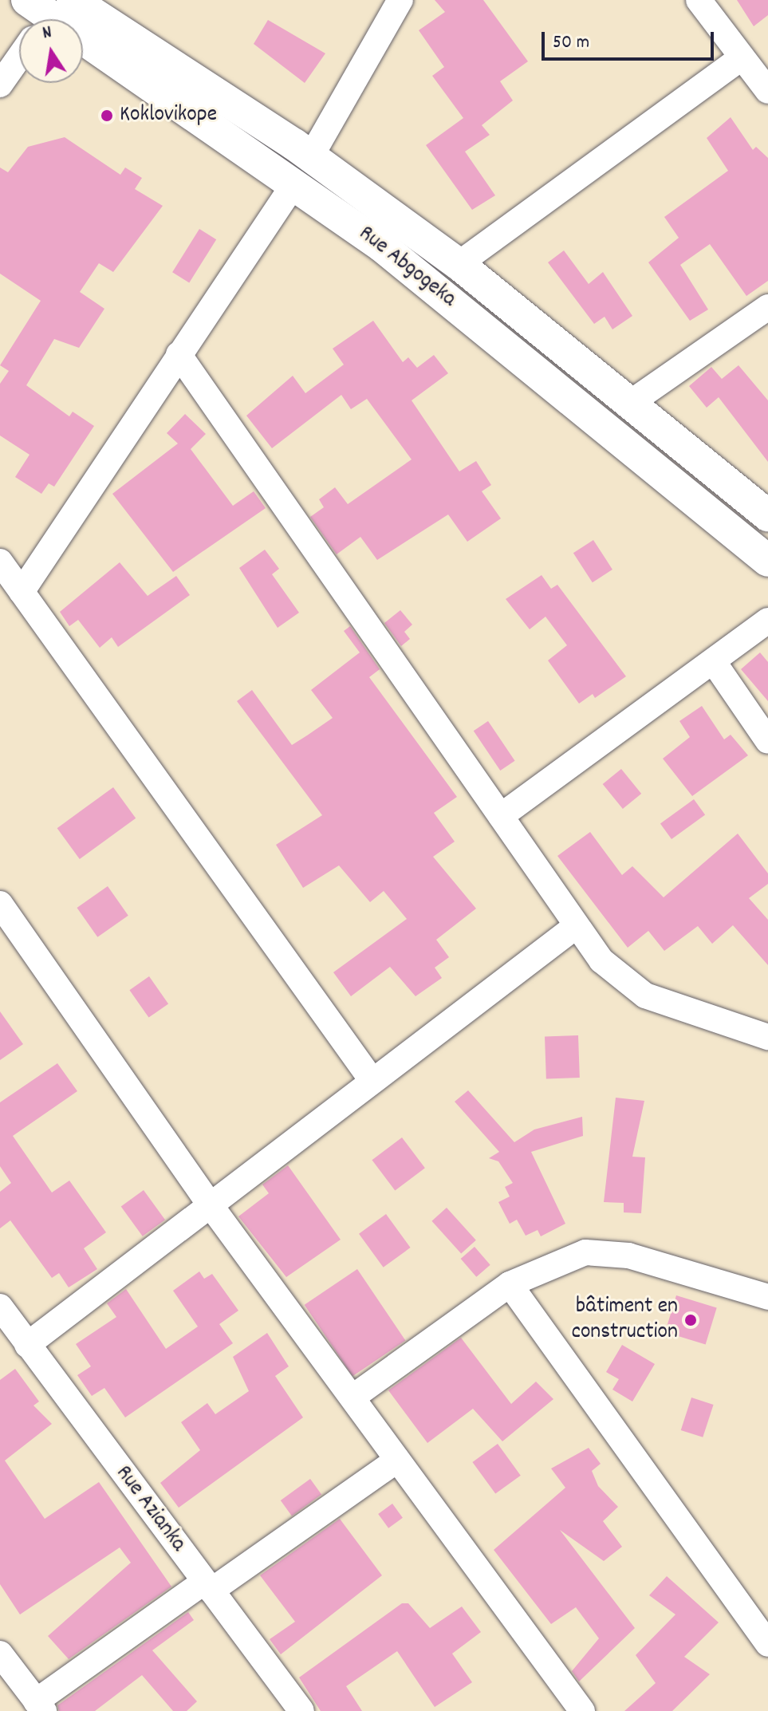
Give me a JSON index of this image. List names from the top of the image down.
{
  "streets": {
    "main road": ["Rue Abgogeka"],
    "street": ["Rue Azianka"]
  },
  "places": ["Koklovikope", "bâtiment en construction"],
  "scale_bar": "50 m",
  "north": "top"
}
